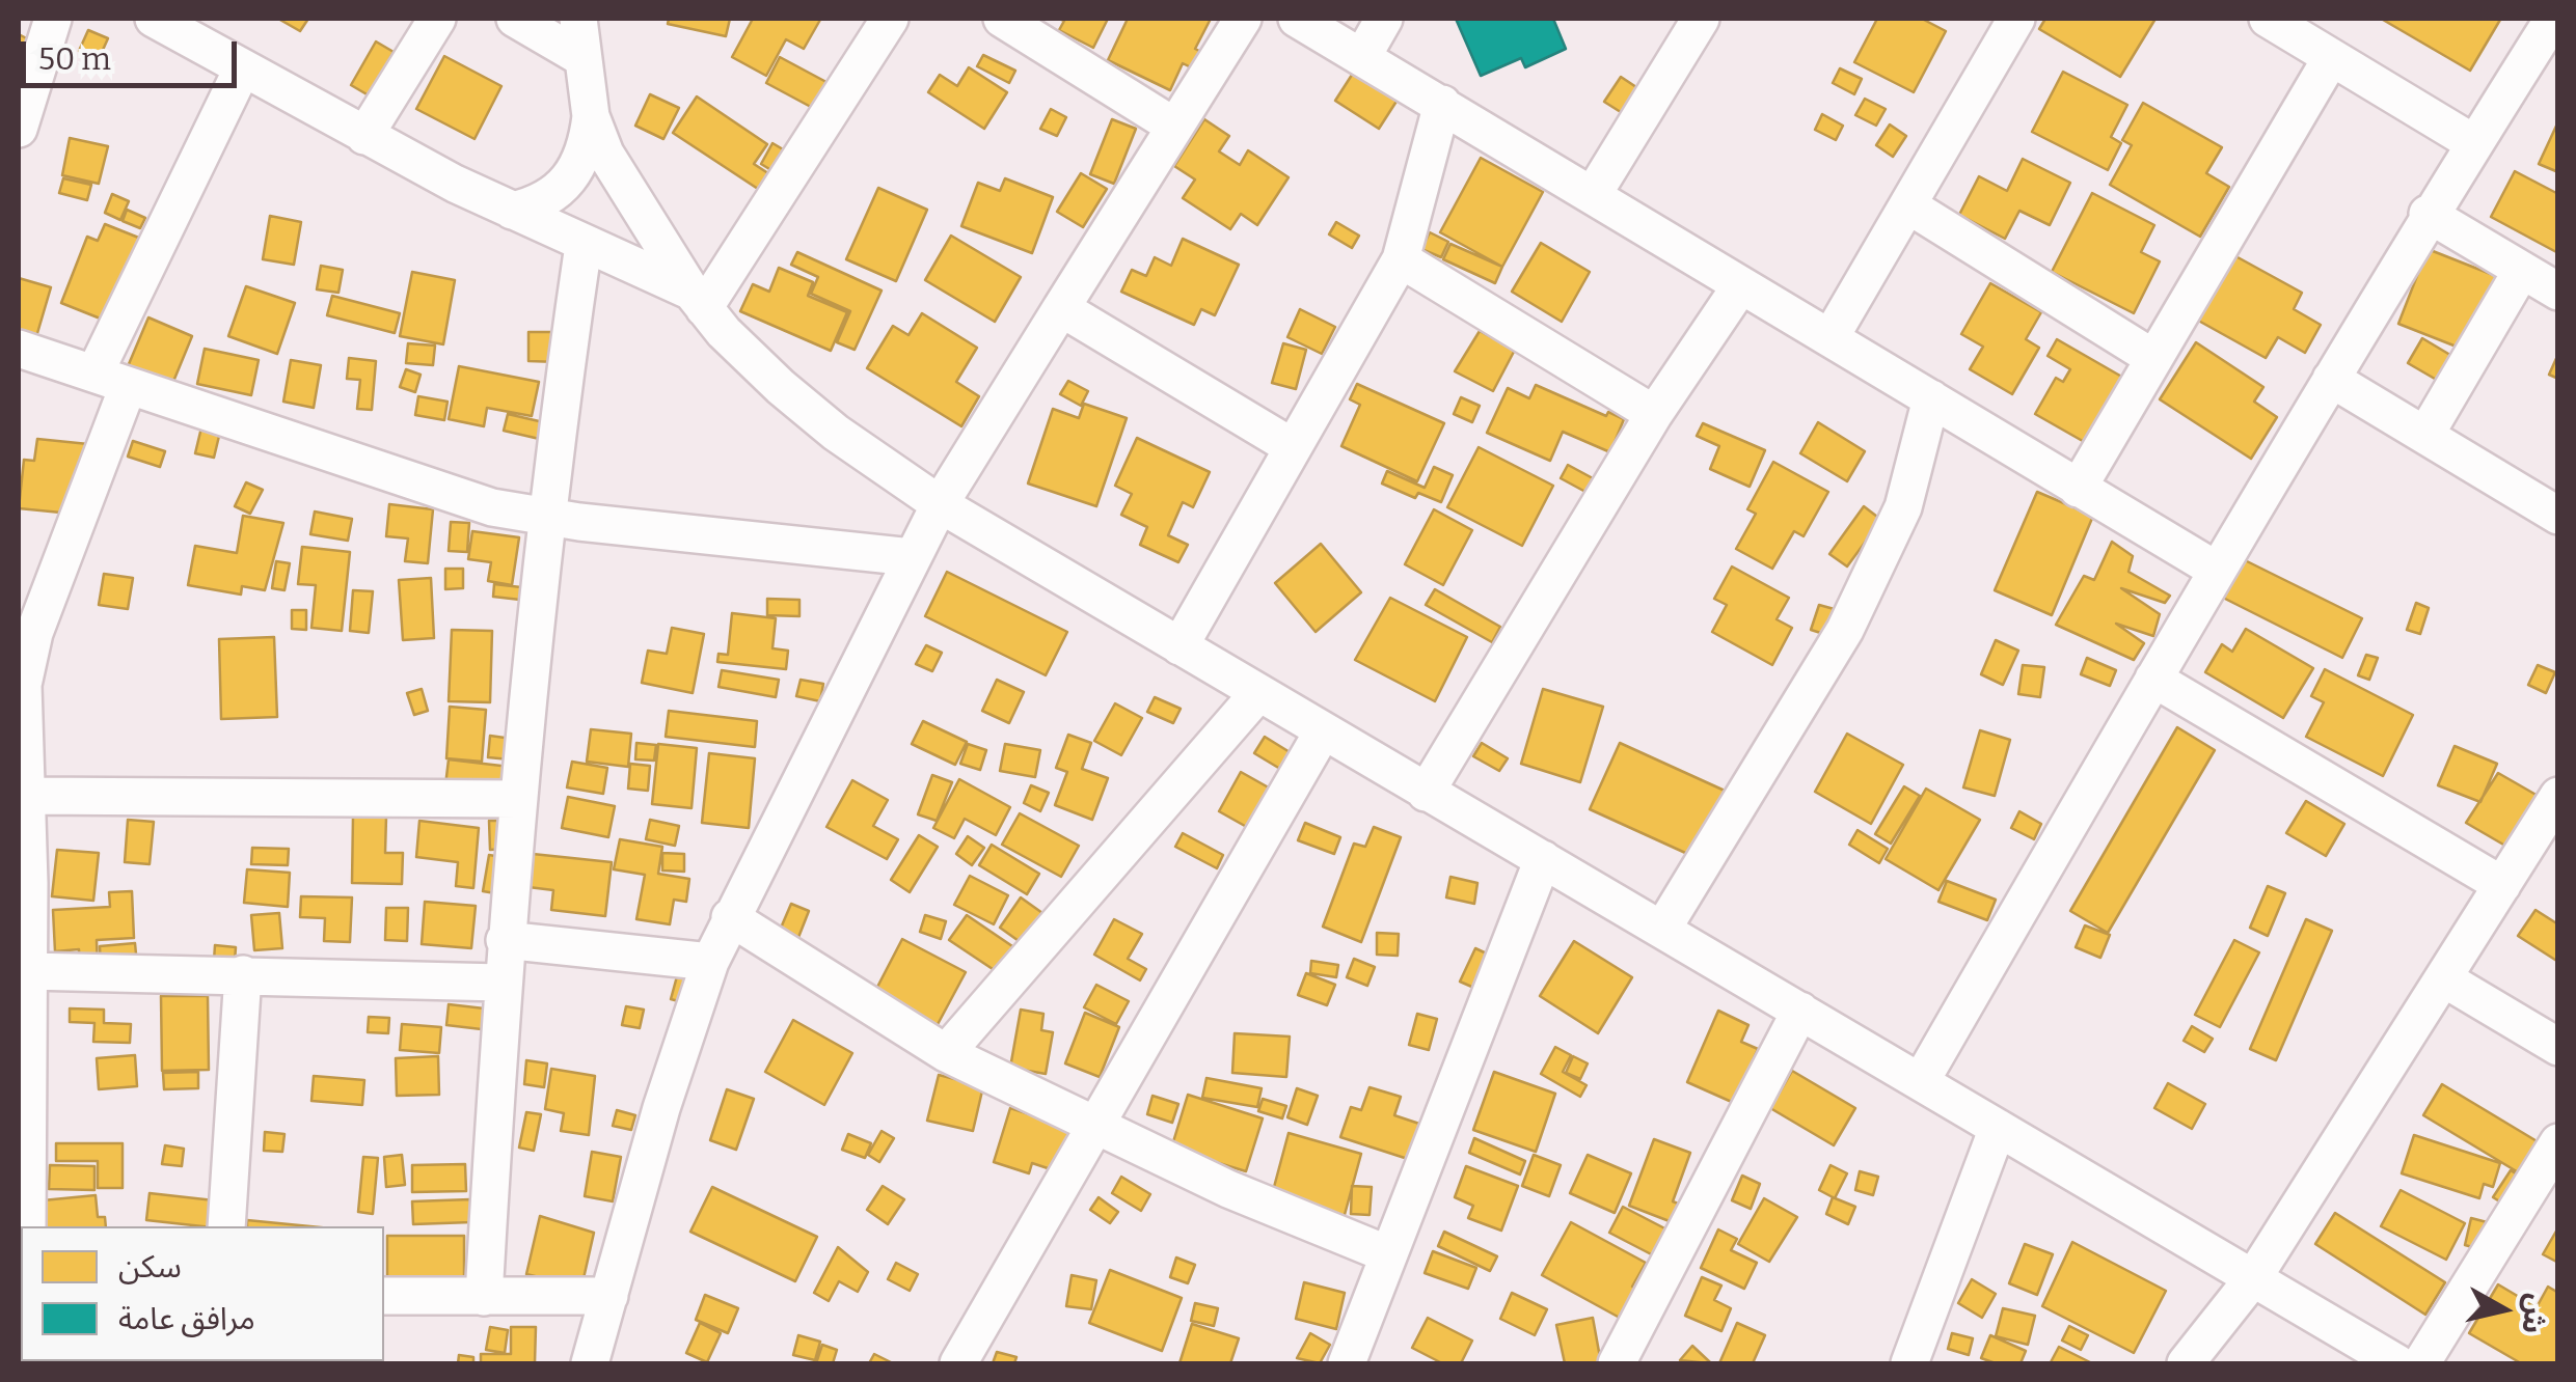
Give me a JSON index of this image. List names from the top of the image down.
{
  "legend": ["سكن", "مرافق عامة"],
  "scale_bar": "50 m",
  "north": "right"
}
